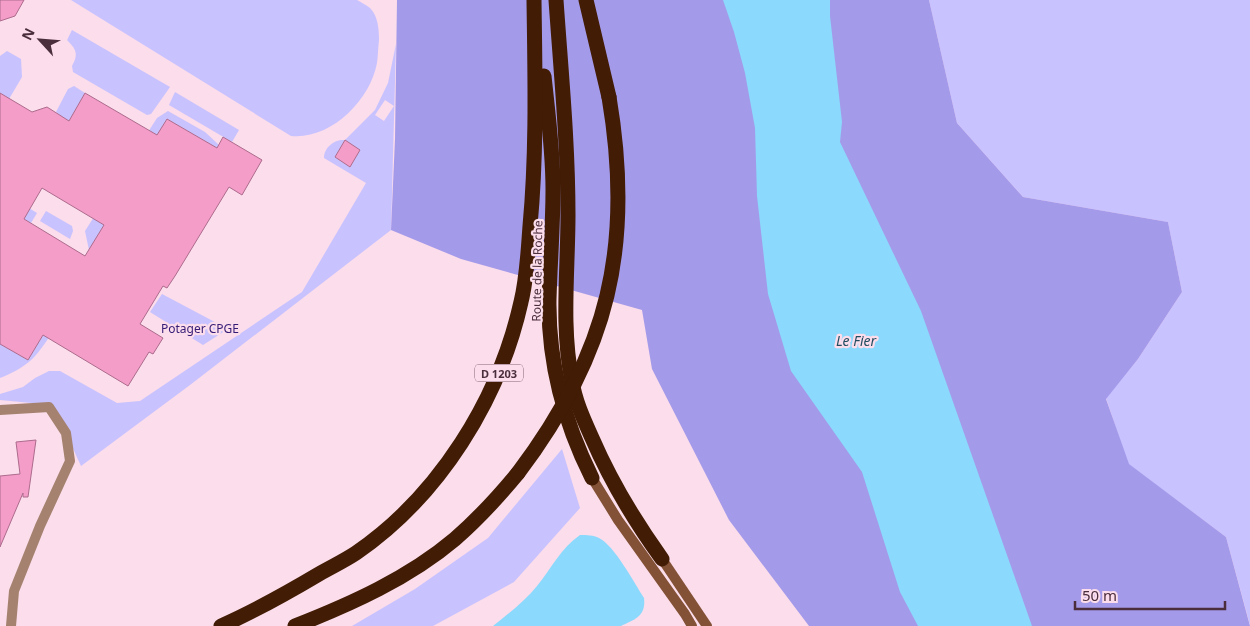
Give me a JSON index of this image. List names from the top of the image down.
{
  "streets": {
    "highway": ["Route de la Roche", "D 1203"]
  },
  "crossings": [
    ["Route de la Roche", "D 1203"]
  ],
  "water": ["Le Fier"],
  "parks": ["Potager CPGE"],
  "scale_bar": "50 m",
  "north": "top left"
}
